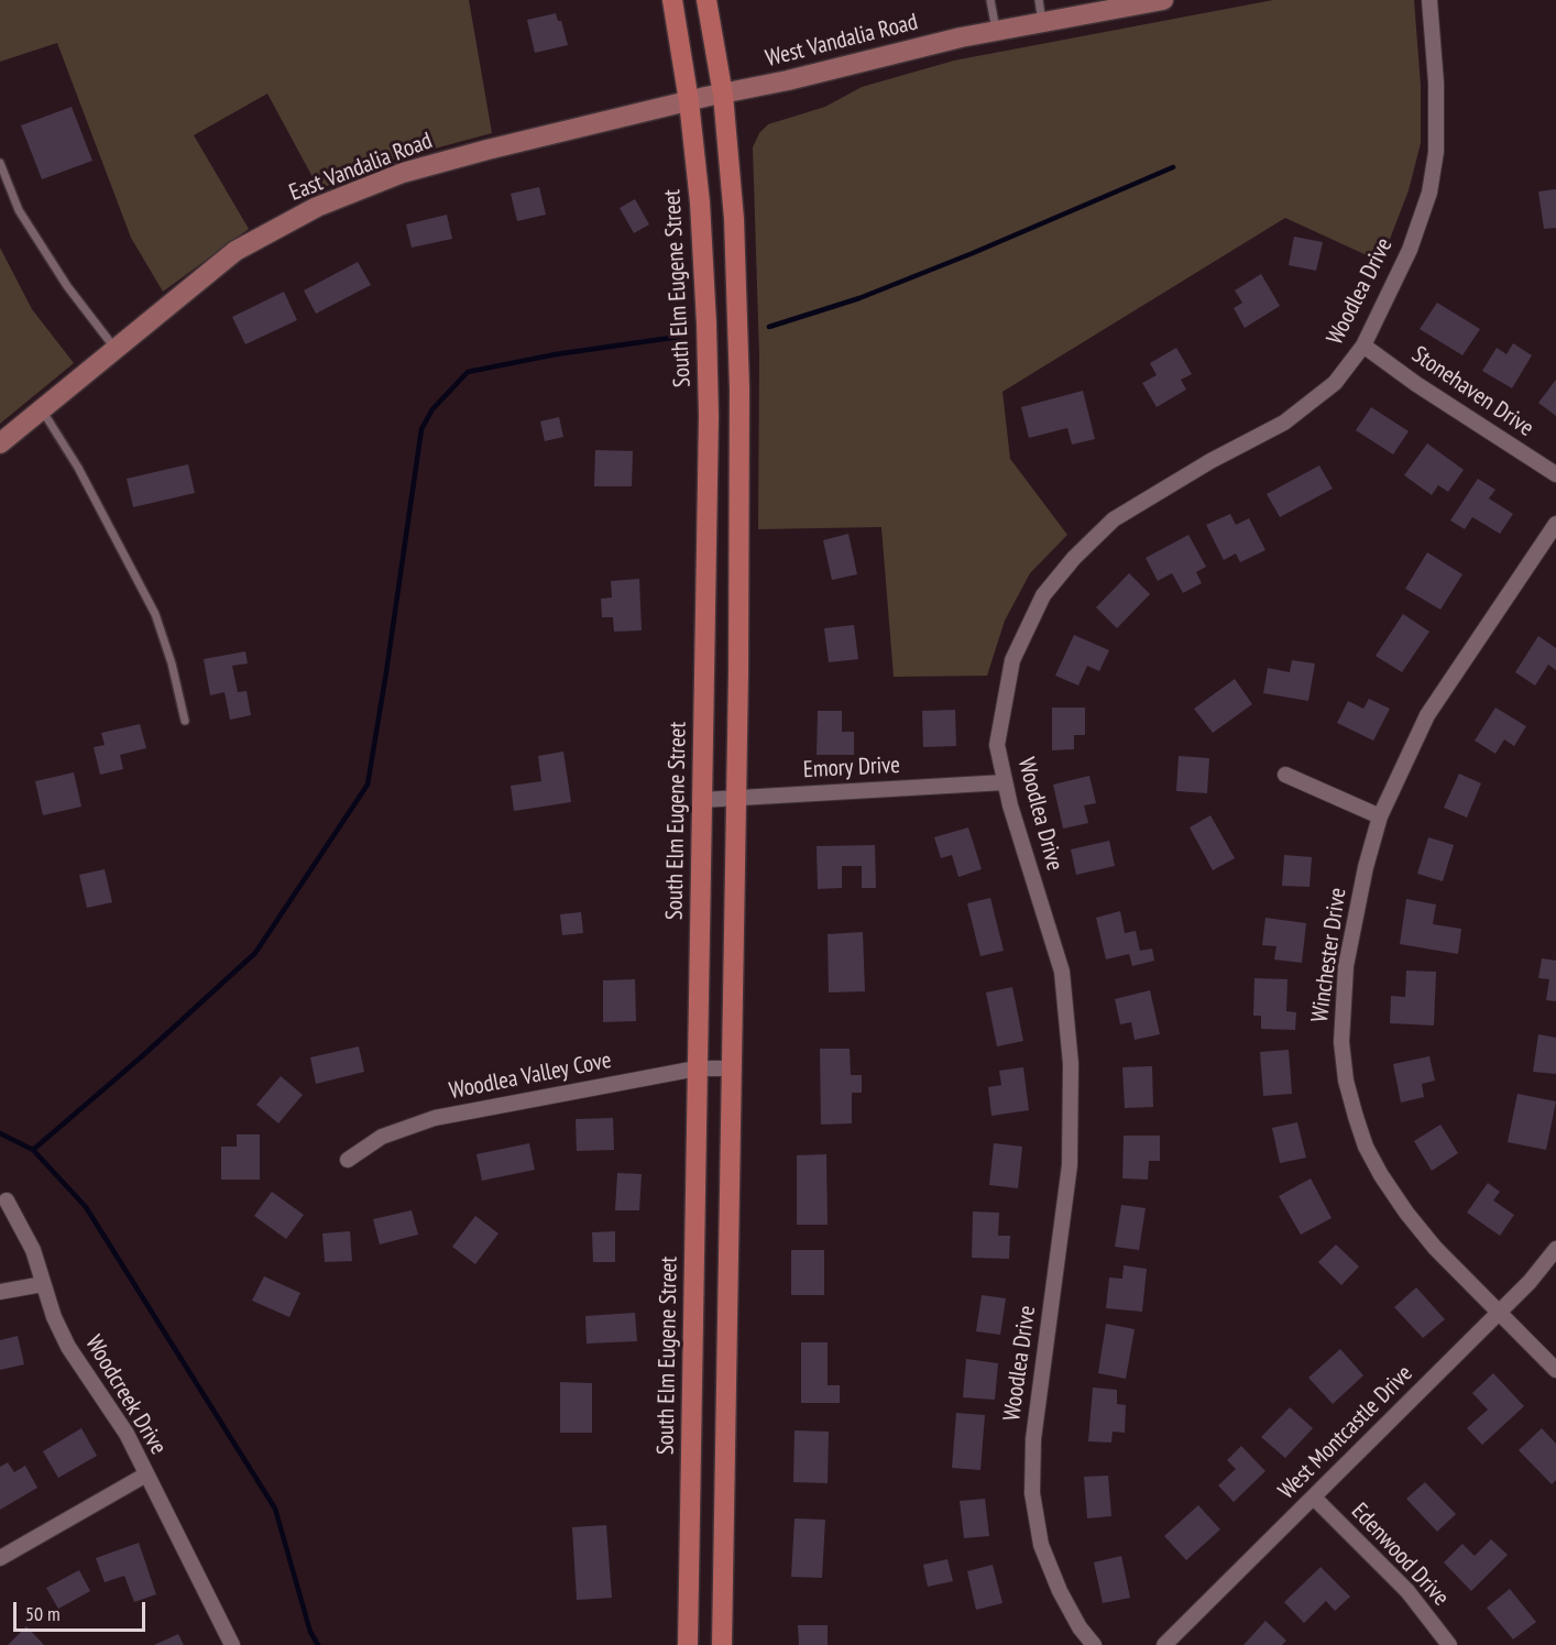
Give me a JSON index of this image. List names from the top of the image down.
{
  "streets": {
    "main road": ["South Elm Eugene Street"],
    "street": [
      "West Vandalia Road",
      "East Vandalia Road",
      "Woodlea Drive",
      "Stonehaven Drive",
      "Emory Drive",
      "Winchester Drive",
      "Woodlea Valley Cove",
      "Woodcreek Drive",
      "West Montcastle Drive",
      "Edenwood Drive"
    ]
  },
  "crossings": [
    ["West Vandalia Road", "East Vandalia Road"],
    ["West Vandalia Road", "South Elm Eugene Street"],
    ["East Vandalia Road", "South Elm Eugene Street"],
    ["South Elm Eugene Street", "Emory Drive"],
    ["South Elm Eugene Street", "Woodlea Valley Cove"],
    ["Woodlea Drive", "Stonehaven Drive"],
    ["Woodlea Drive", "Emory Drive"],
    ["Winchester Drive", "West Montcastle Drive"],
    ["West Montcastle Drive", "Edenwood Drive"]
  ],
  "scale_bar": "50 m"
}
